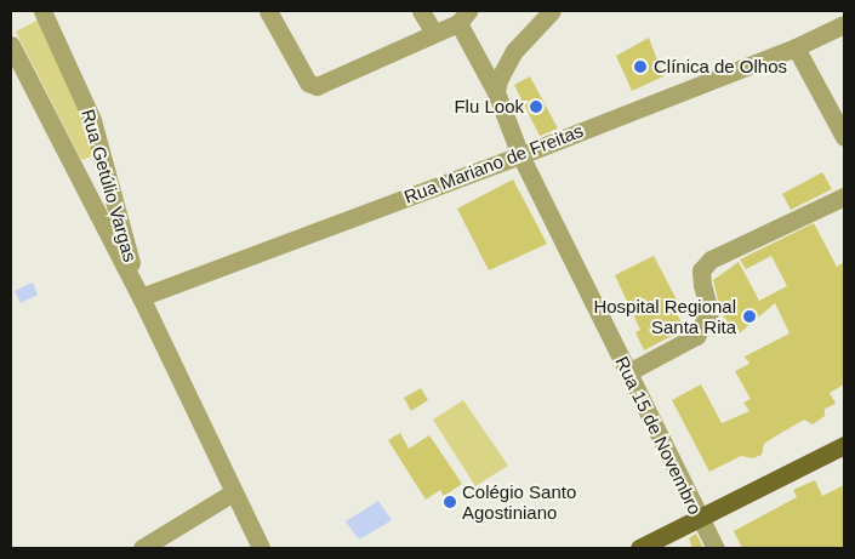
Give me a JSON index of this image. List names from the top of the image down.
{
  "streets": {
    "street": ["Rua Mariano de Freitas", "Rua Getúlio Vargas", "Rua 15 de Novembro"]
  },
  "crossings": [
    ["Rua Mariano de Freitas", "Rua Getúlio Vargas"],
    ["Rua Mariano de Freitas", "Rua 15 de Novembro"]
  ],
  "places": [
    "Clínica de Olhos",
    "Flu Look",
    "Hospital Regional Santa Rita",
    "Colégio Santo Agostiniano"
  ]
}
